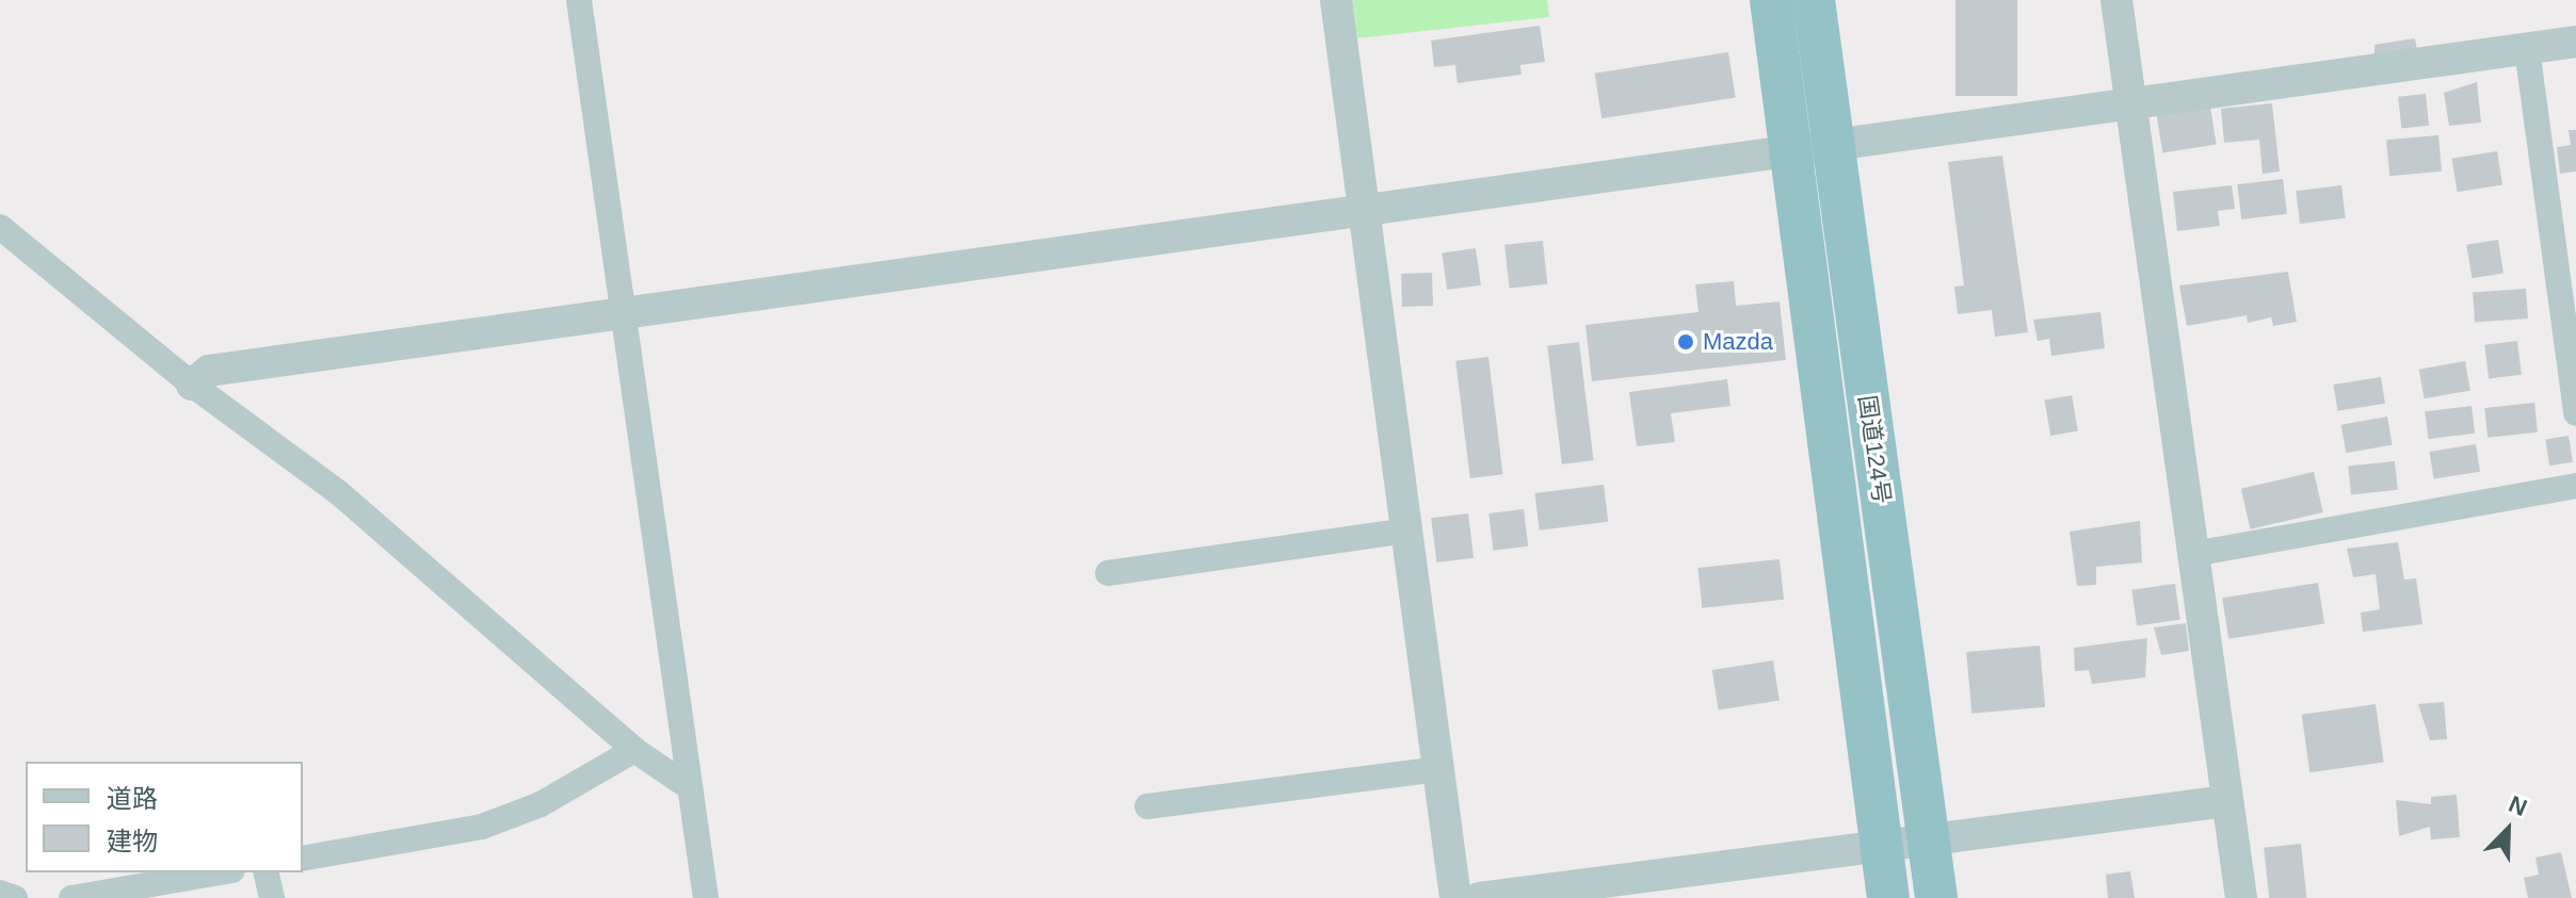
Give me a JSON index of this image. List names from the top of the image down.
{
  "streets": {
    "highway": ["国道124号"]
  },
  "places": ["Mazda"],
  "legend": ["道路", "建物"],
  "north": "top right"
}
